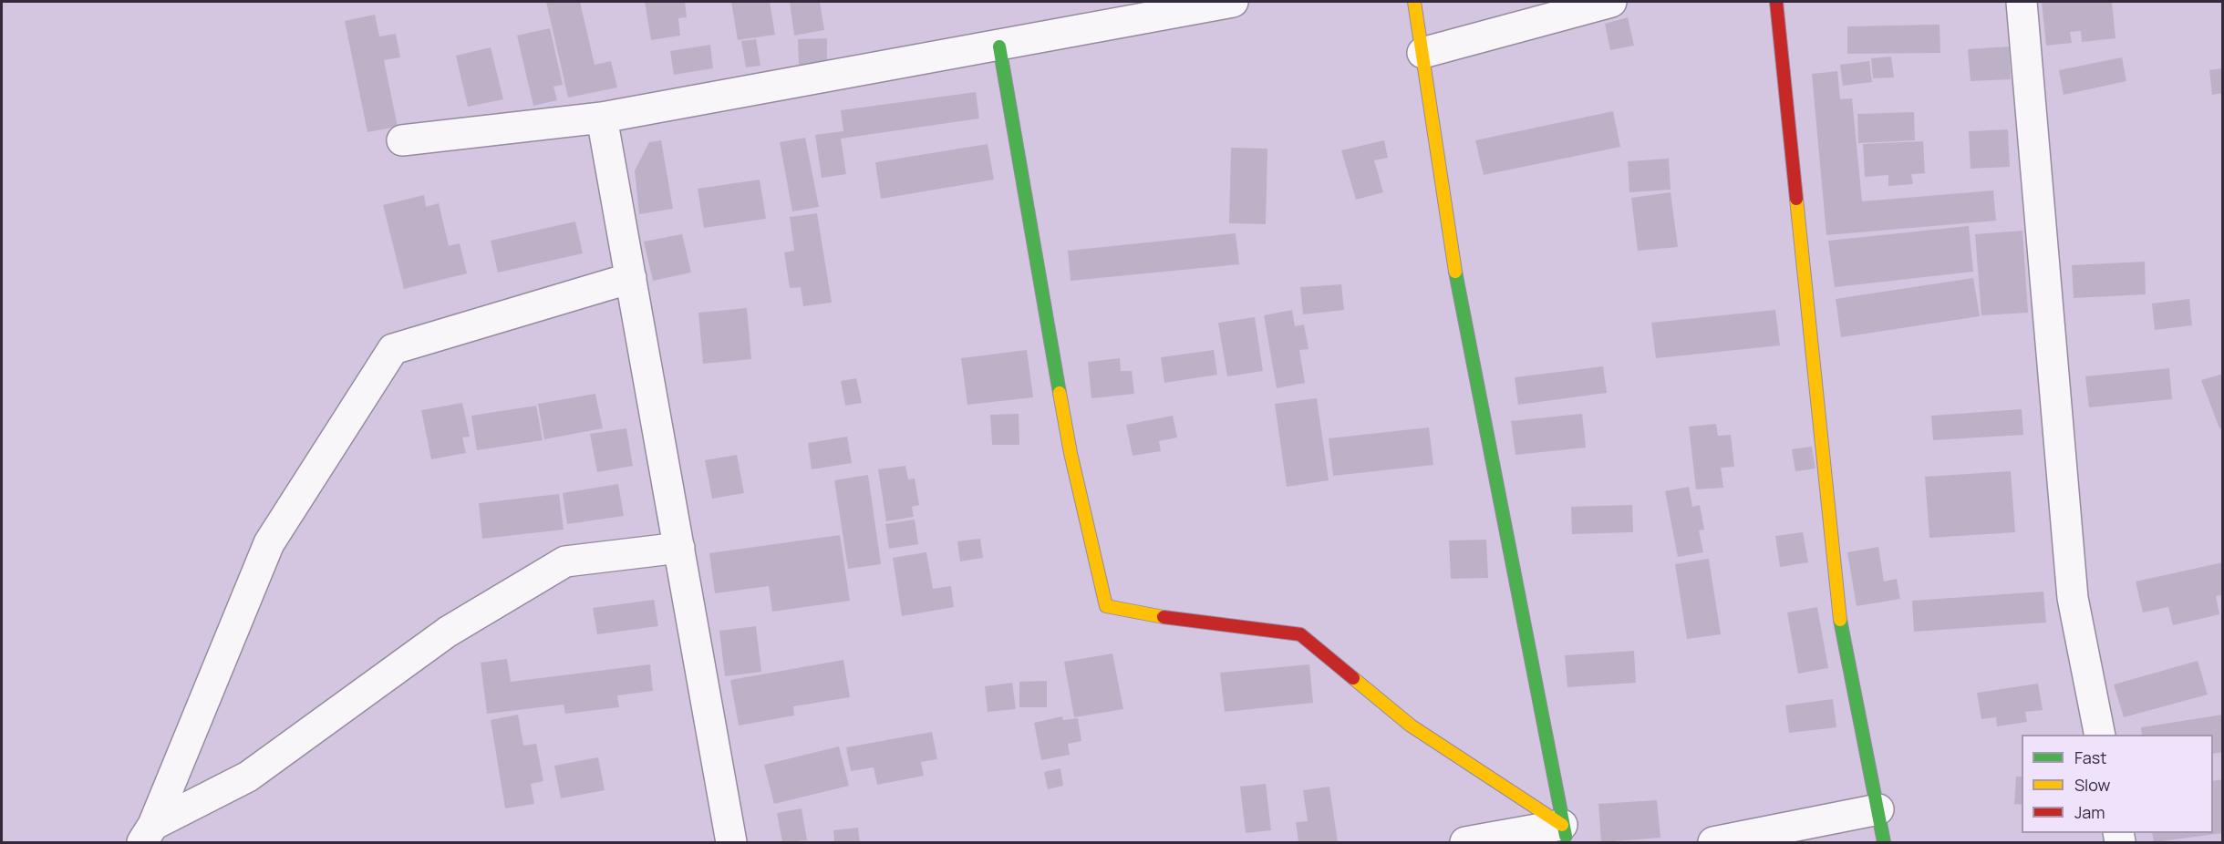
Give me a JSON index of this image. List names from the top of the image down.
{
  "legend": ["Fast", "Slow", "Jam"]
}
